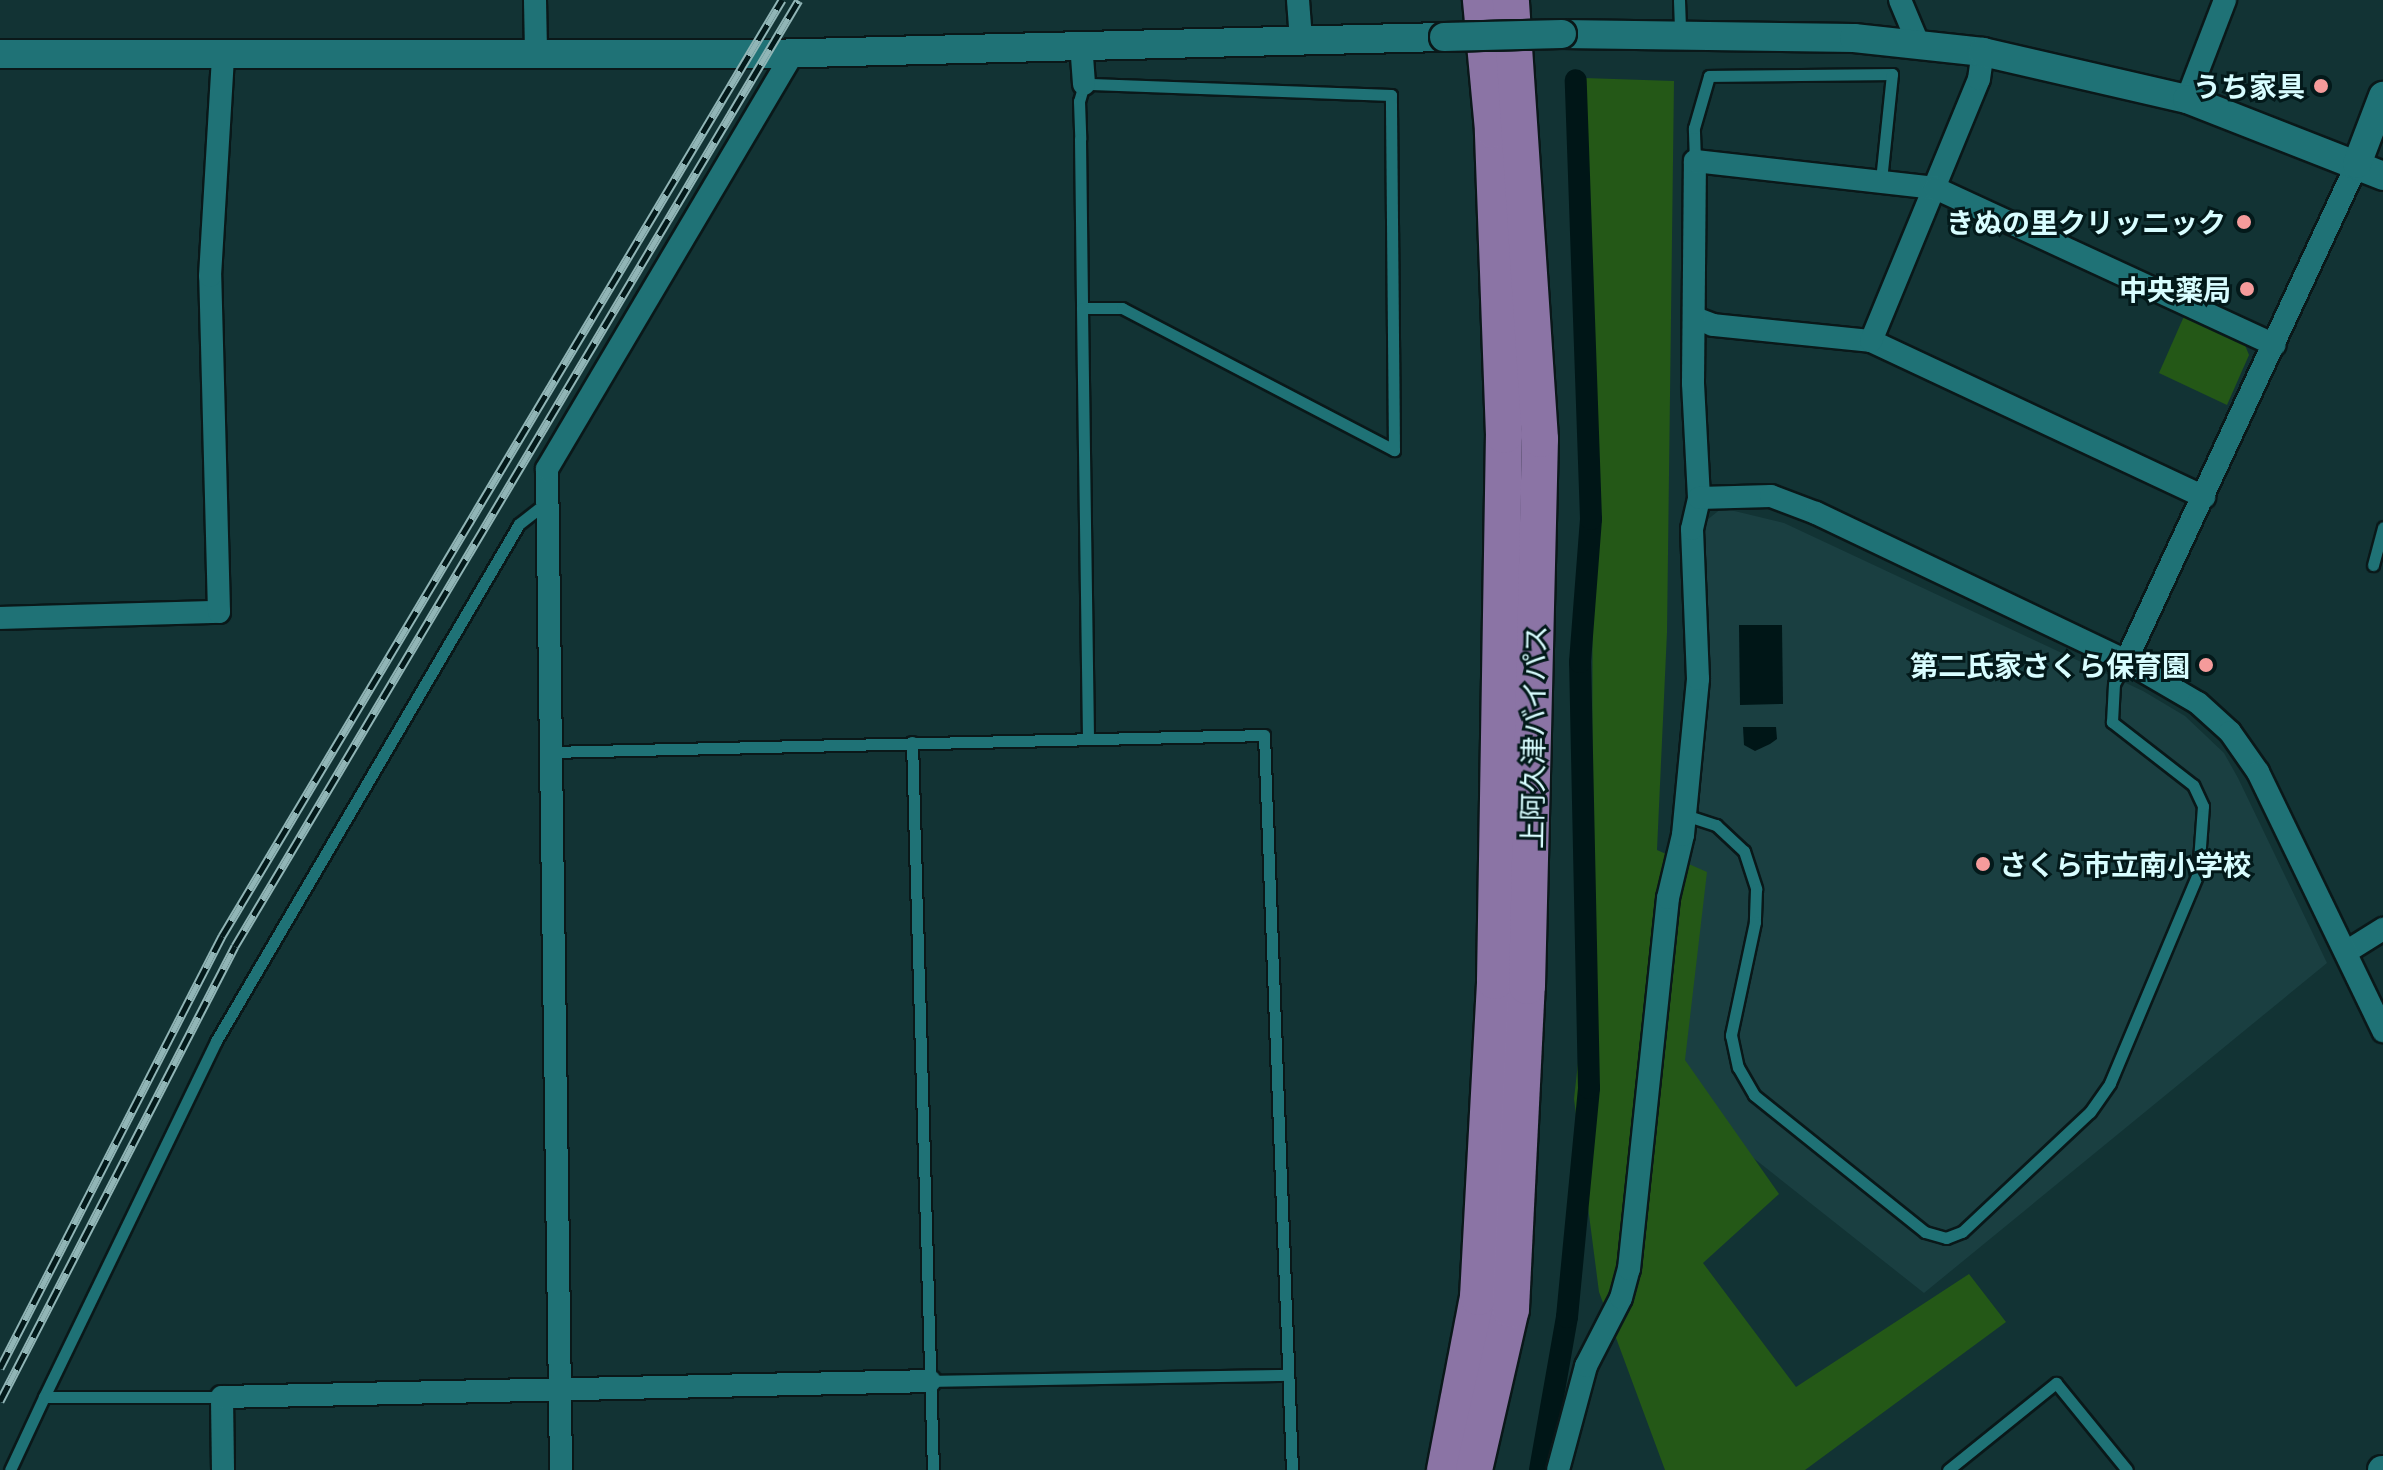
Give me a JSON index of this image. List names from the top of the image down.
{
  "streets": {
    "highway": ["上阿久津バイパス"]
  },
  "places": [
    "うち家具",
    "きぬの里クリッニック",
    "中央薬局",
    "第二氏家さくら保育園",
    "さくら市立南小学校"
  ]
}
